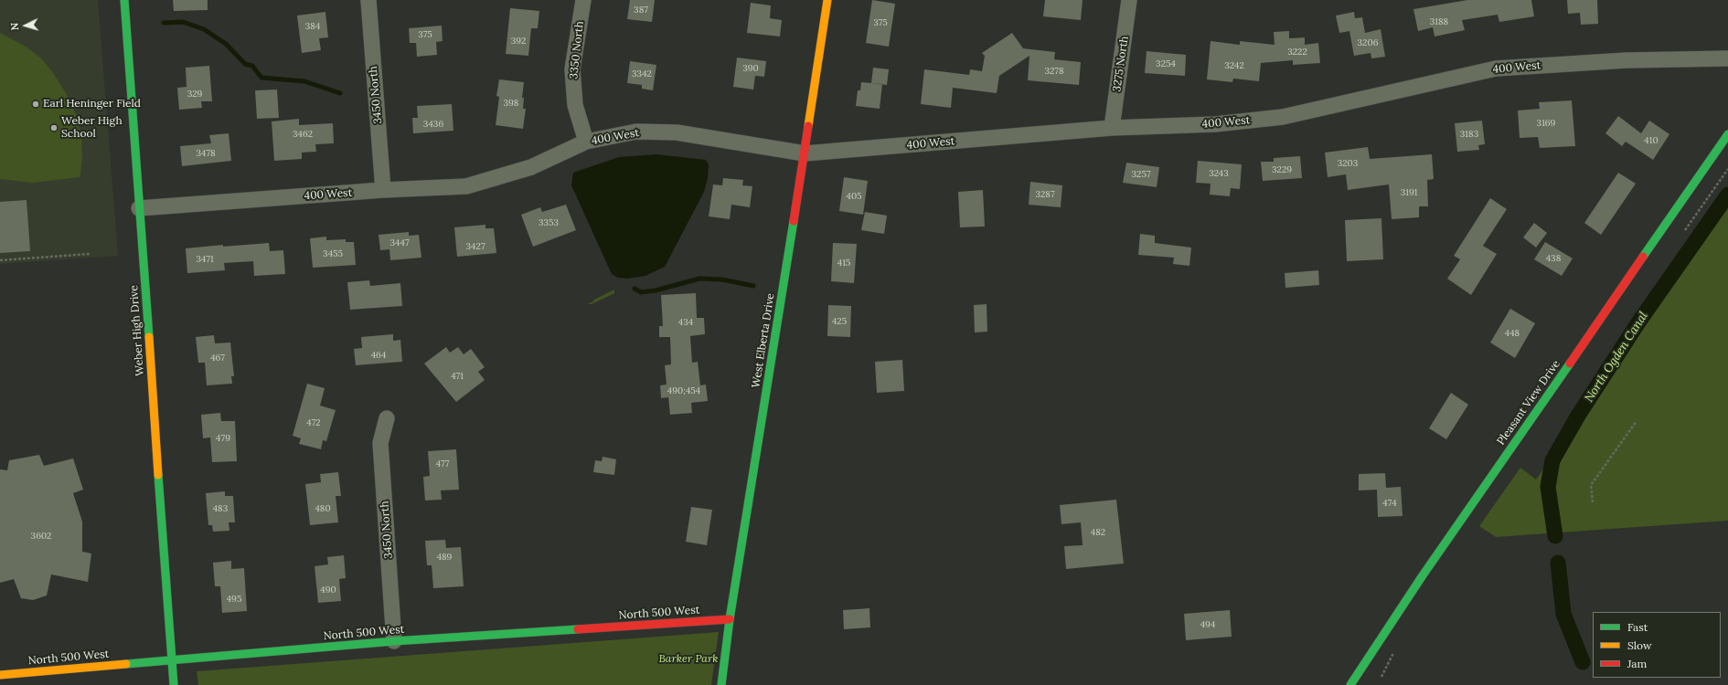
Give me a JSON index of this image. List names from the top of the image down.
{
  "streets": {
    "street": [
      "3350 North",
      "3275 North",
      "400 West",
      "3450 North",
      "Weber High Drive",
      "West Elberta Drive",
      "Pleasant View Drive",
      "North 500 West"
    ]
  },
  "crossings": [
    ["3350 North", "400 West"],
    ["3275 North", "400 West"],
    ["400 West", "3450 North"],
    ["400 West", "Weber High Drive"],
    ["400 West", "West Elberta Drive"],
    ["3450 North", "North 500 West"],
    ["Weber High Drive", "North 500 West"],
    ["West Elberta Drive", "North 500 West"]
  ],
  "water": ["North Ogden Canal"],
  "parks": ["Barker Park"],
  "places": ["Earl Heninger Field", "Weber High School"],
  "house_numbers": [
    "387",
    "3188",
    "375",
    "384",
    "375",
    "392",
    "3206",
    "3222",
    "3254",
    "3242",
    "390",
    "3278",
    "3342",
    "329",
    "398",
    "3169",
    "3436",
    "3462",
    "3183",
    "410",
    "3478",
    "3203",
    "3229",
    "3243",
    "3257",
    "3191",
    "3287",
    "405",
    "3353",
    "3447",
    "3427",
    "3455",
    "438",
    "3471",
    "415",
    "425",
    "434",
    "448",
    "464",
    "467",
    "471",
    "490;454",
    "472",
    "479",
    "477",
    "474",
    "483",
    "480",
    "482",
    "3602",
    "489",
    "490",
    "495",
    "494"
  ],
  "legend": ["Fast", "Slow", "Jam"],
  "north": "left"
}
